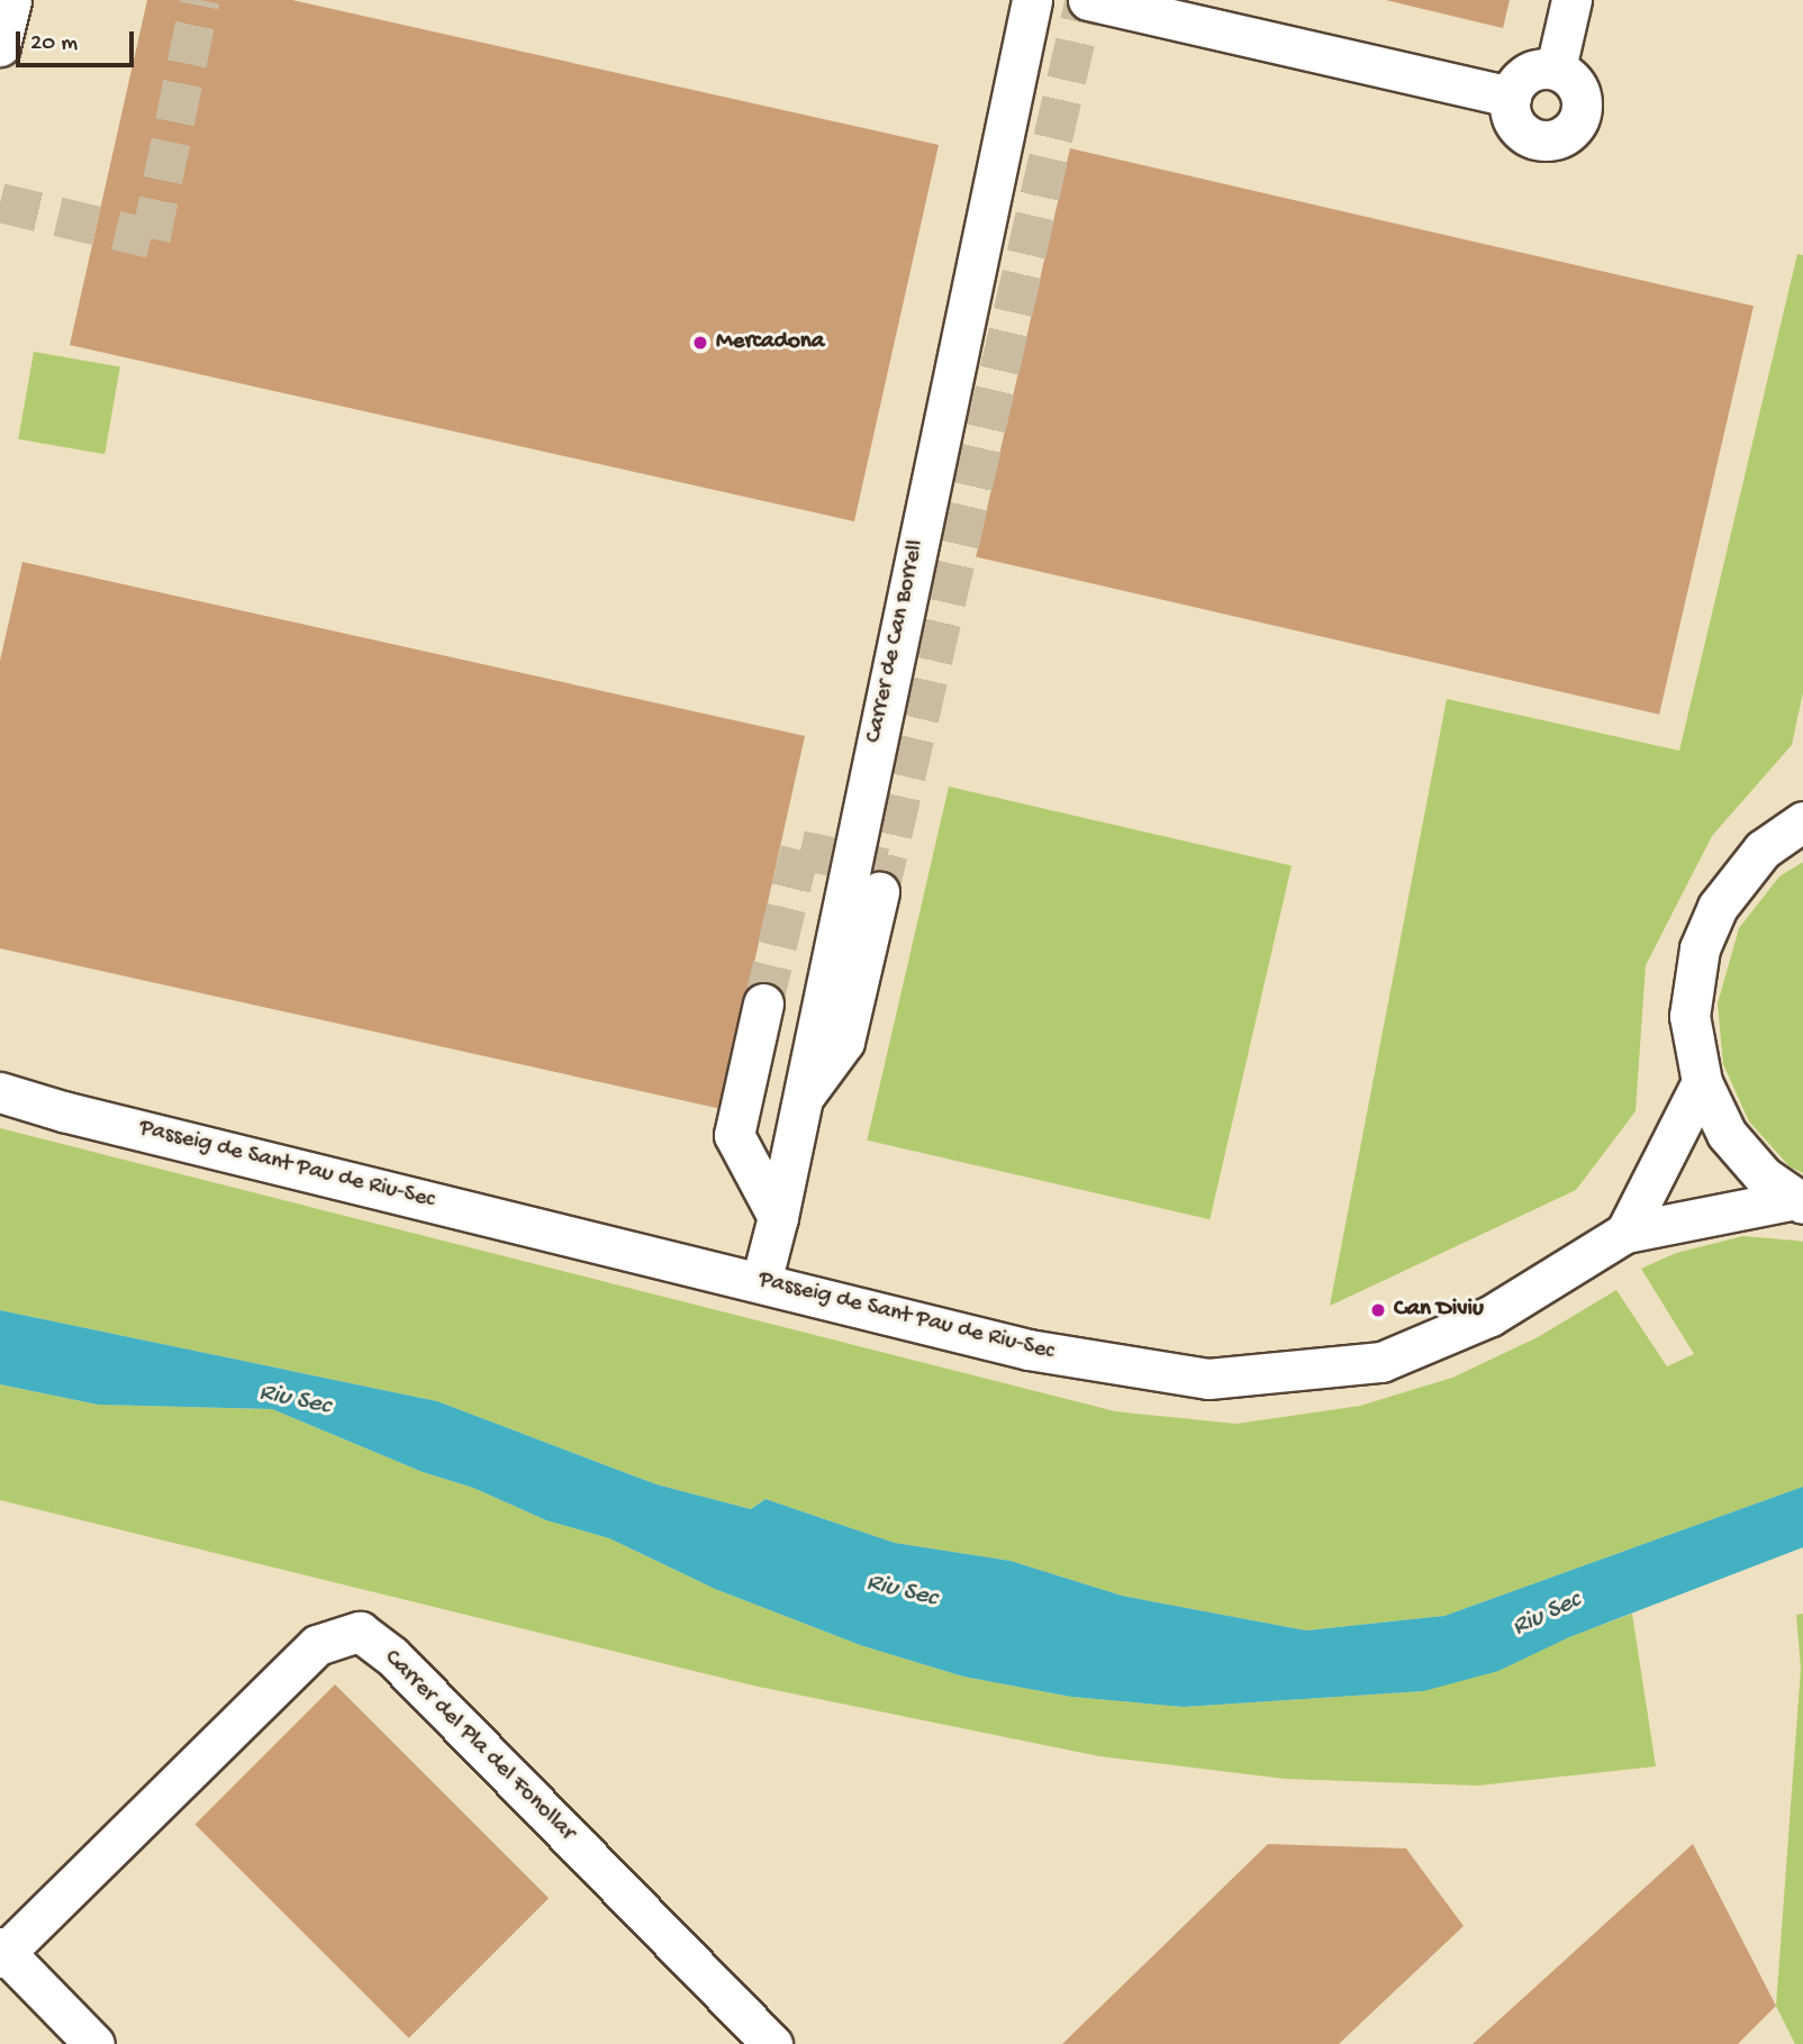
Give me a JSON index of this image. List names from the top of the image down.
{
  "streets": {
    "street": ["Carrer de Can Borrell", "Passeig de Sant Pau de Riu-Sec", "Carrer del Pla del Fonollar"]
  },
  "crossings": [
    ["Carrer de Can Borrell", "Passeig de Sant Pau de Riu-Sec"]
  ],
  "water": ["Riu Sec"],
  "places": ["Mercadona", "Can Diviu"],
  "scale_bar": "20 m"
}
